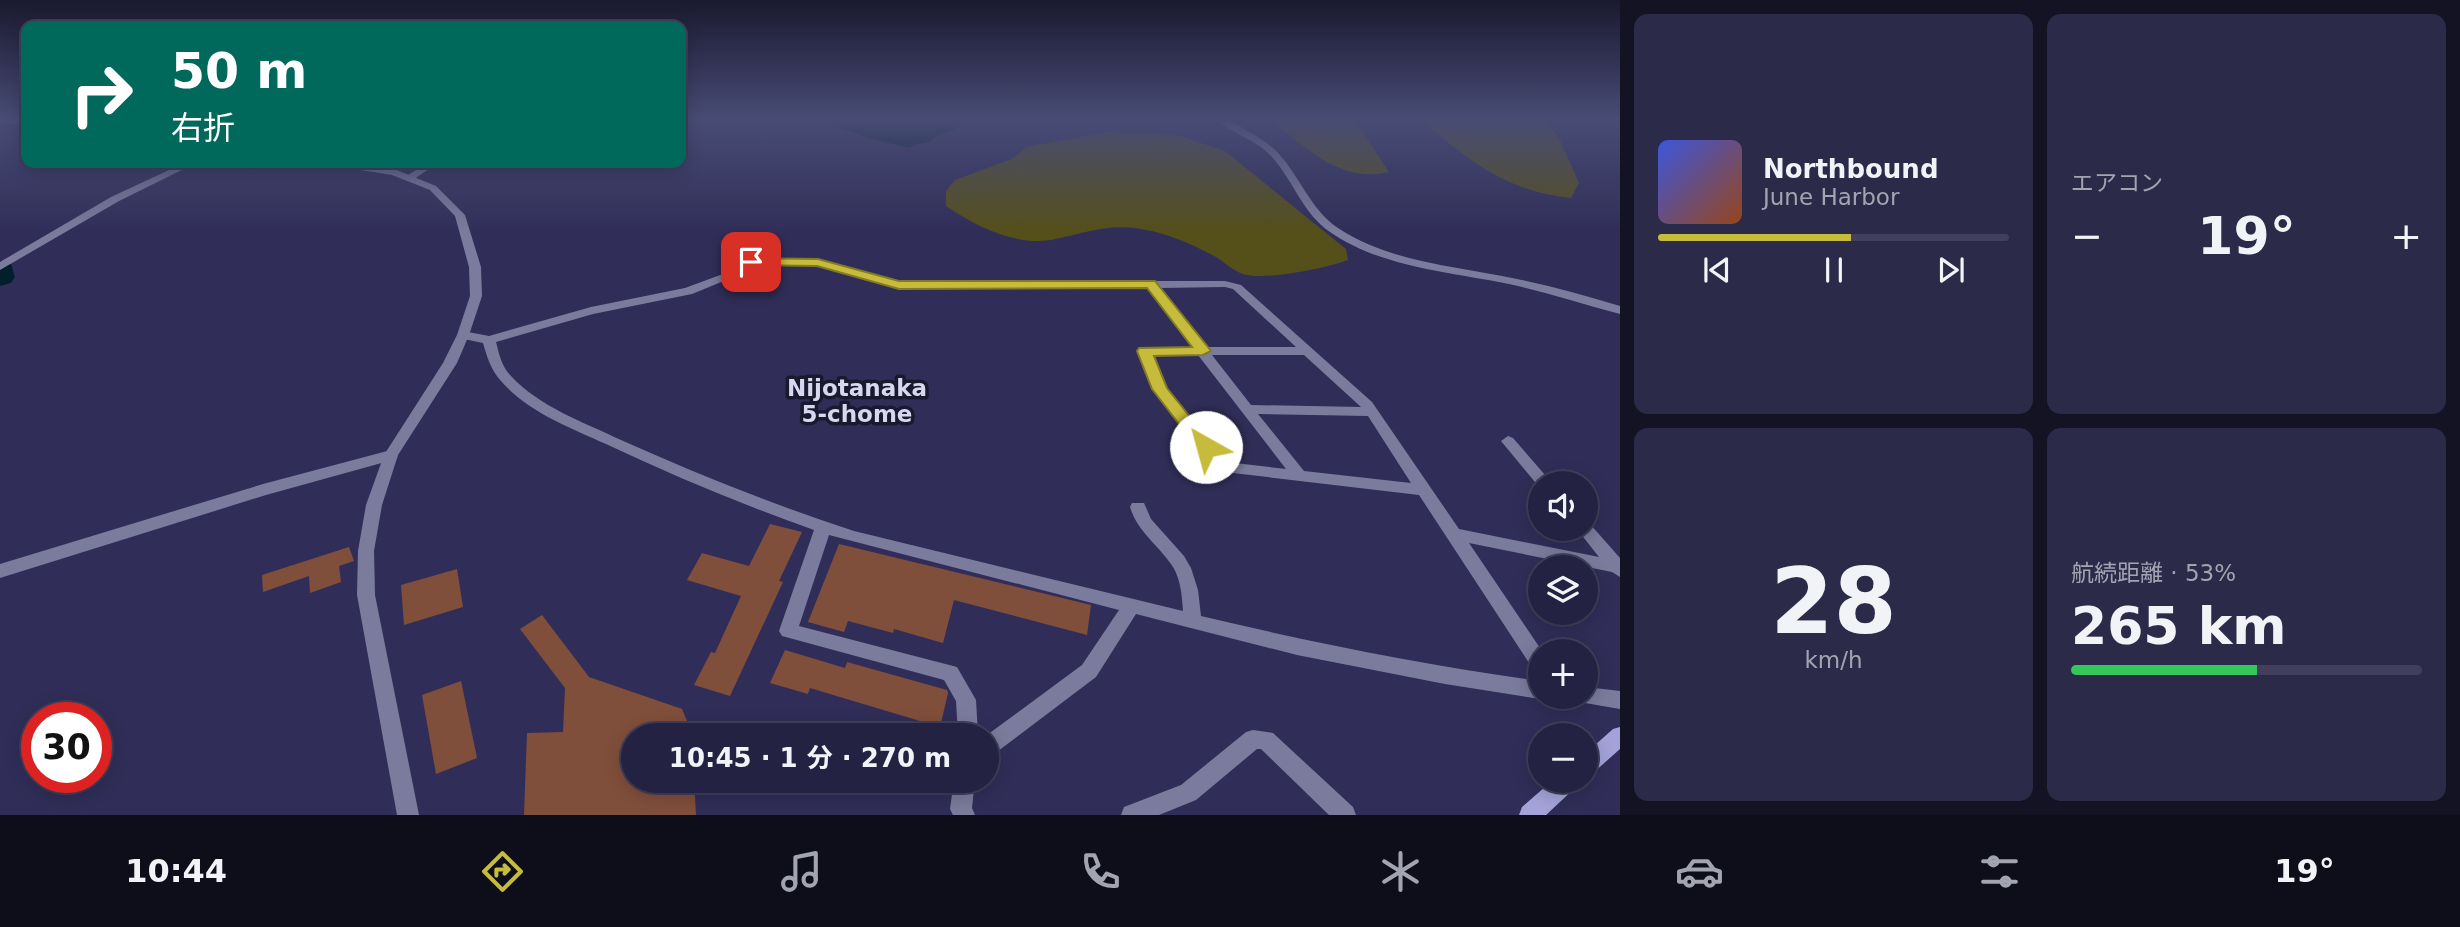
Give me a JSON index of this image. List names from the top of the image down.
{
  "districts": ["Nijotanaka 5-chome"],
  "page": {
    "tile": [
      "エアコン",
      ["28", "km/h"],
      ["航続距離 · 53%", "265 km"]
    ],
    "turn": ["50 m", "右折"],
    "song": ["Northbound", "June Harbor"],
    "heat": ["−", "19°", "+"],
    "map_buttons": ["+", "−"],
    "limit": "30",
    "trip": "10:45 · 1 分 · 270 m",
    "tabs": ["10:44", "19°"]
  }
}
